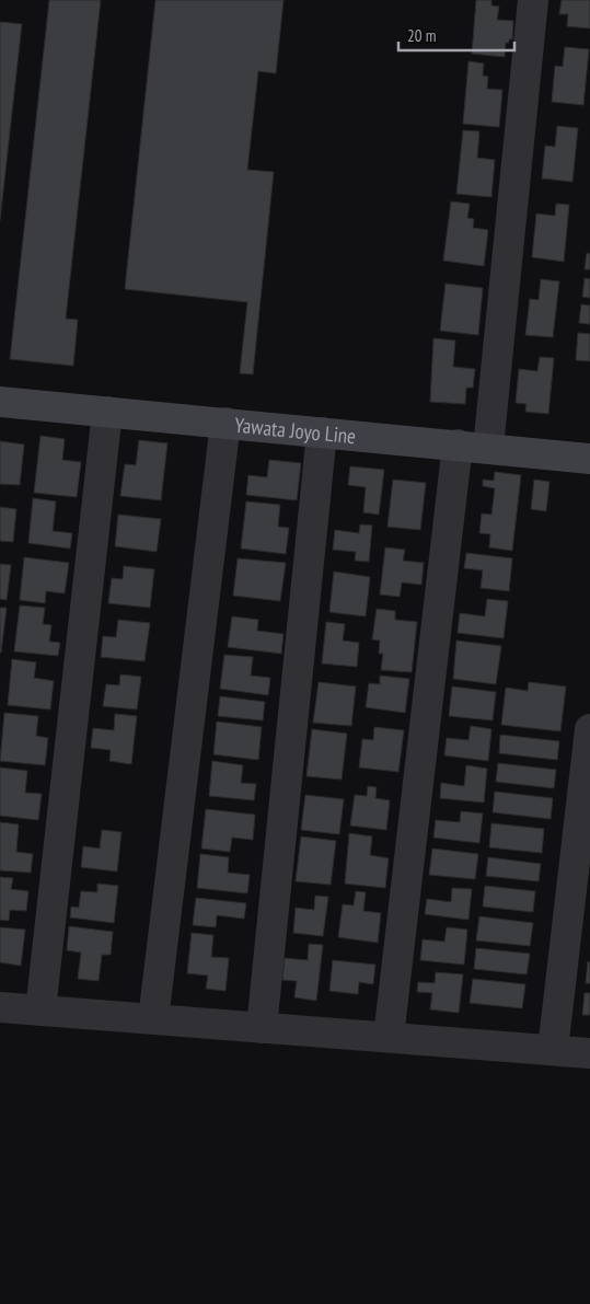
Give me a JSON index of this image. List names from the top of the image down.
{
  "streets": {
    "main road": ["Yawata Joyo Line"]
  },
  "scale_bar": "20 m"
}
